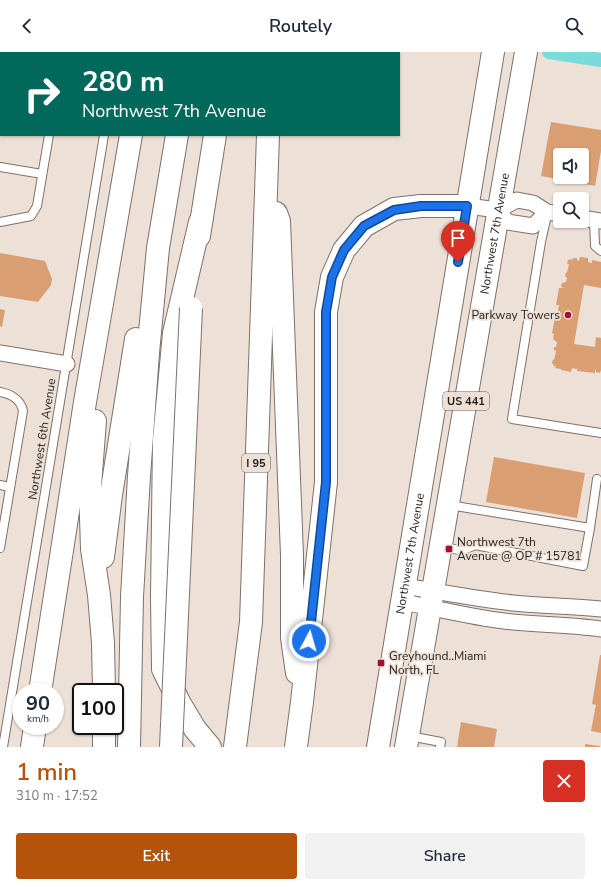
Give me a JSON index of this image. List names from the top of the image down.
{
  "streets": {
    "main road": ["Northwest 7th Avenue", "US 441", "I 95"],
    "lane": ["Northwest 6th Avenue"]
  },
  "places": {
    "other": ["Parkway Towers"],
    "transit": ["Northwest 7th Avenue @ OP # 15781", "Greyhound..Miami North, FL"]
  },
  "page": {
    "header": "Routely",
    "turn": ["280 m", "Northwest 7th Avenue"],
    "speed": "90 km/h",
    "limit": "100",
    "heading": ["1 min", "310 m · 17:52"],
    "buttons": ["Exit", "Share"]
  }
}
